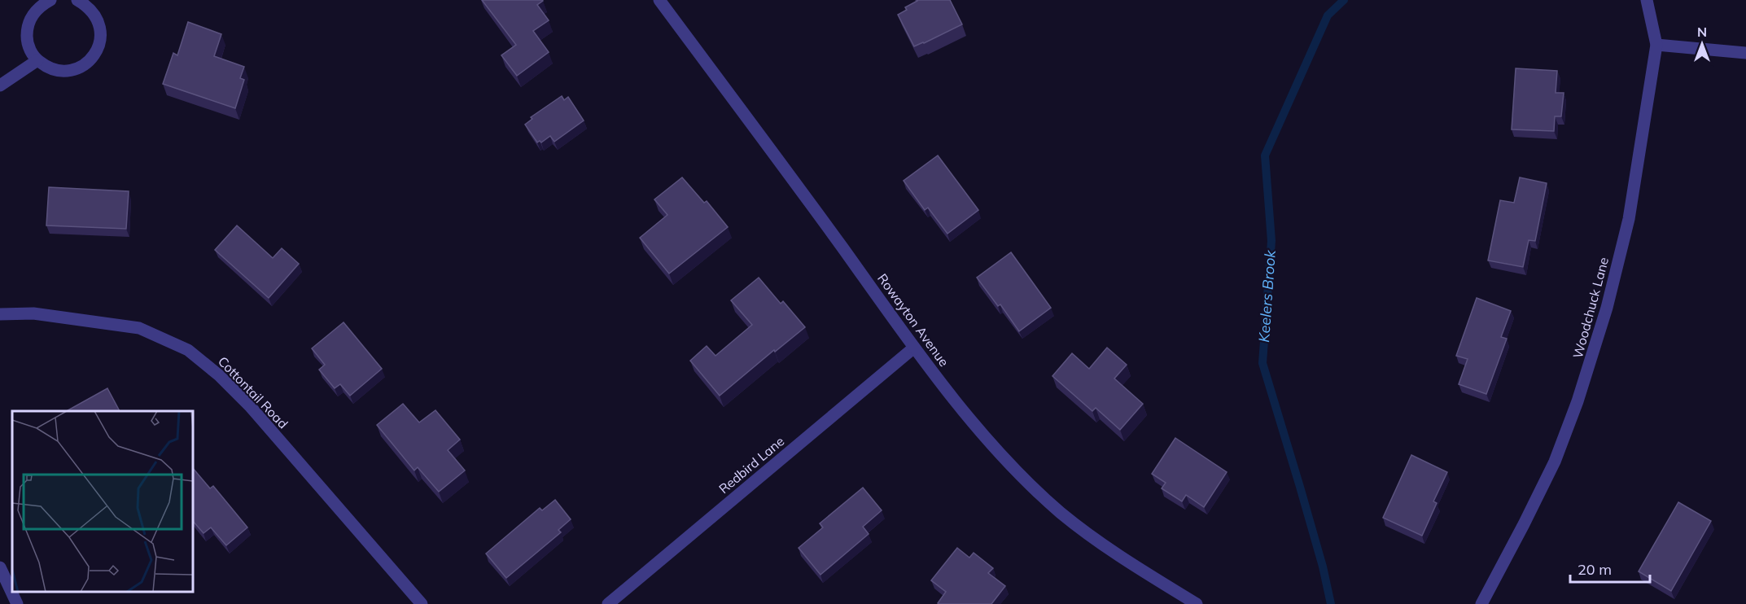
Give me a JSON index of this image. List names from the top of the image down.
{
  "streets": {
    "street": [
      "Woodchuck Lane",
      "Rowayton Avenue",
      "Cottontail Road",
      "Redbird Lane"
    ]
  },
  "crossings": [
    ["Rowayton Avenue", "Redbird Lane"]
  ],
  "water": ["Keelers Brook"],
  "scale_bar": "20 m",
  "north": "top"
}
